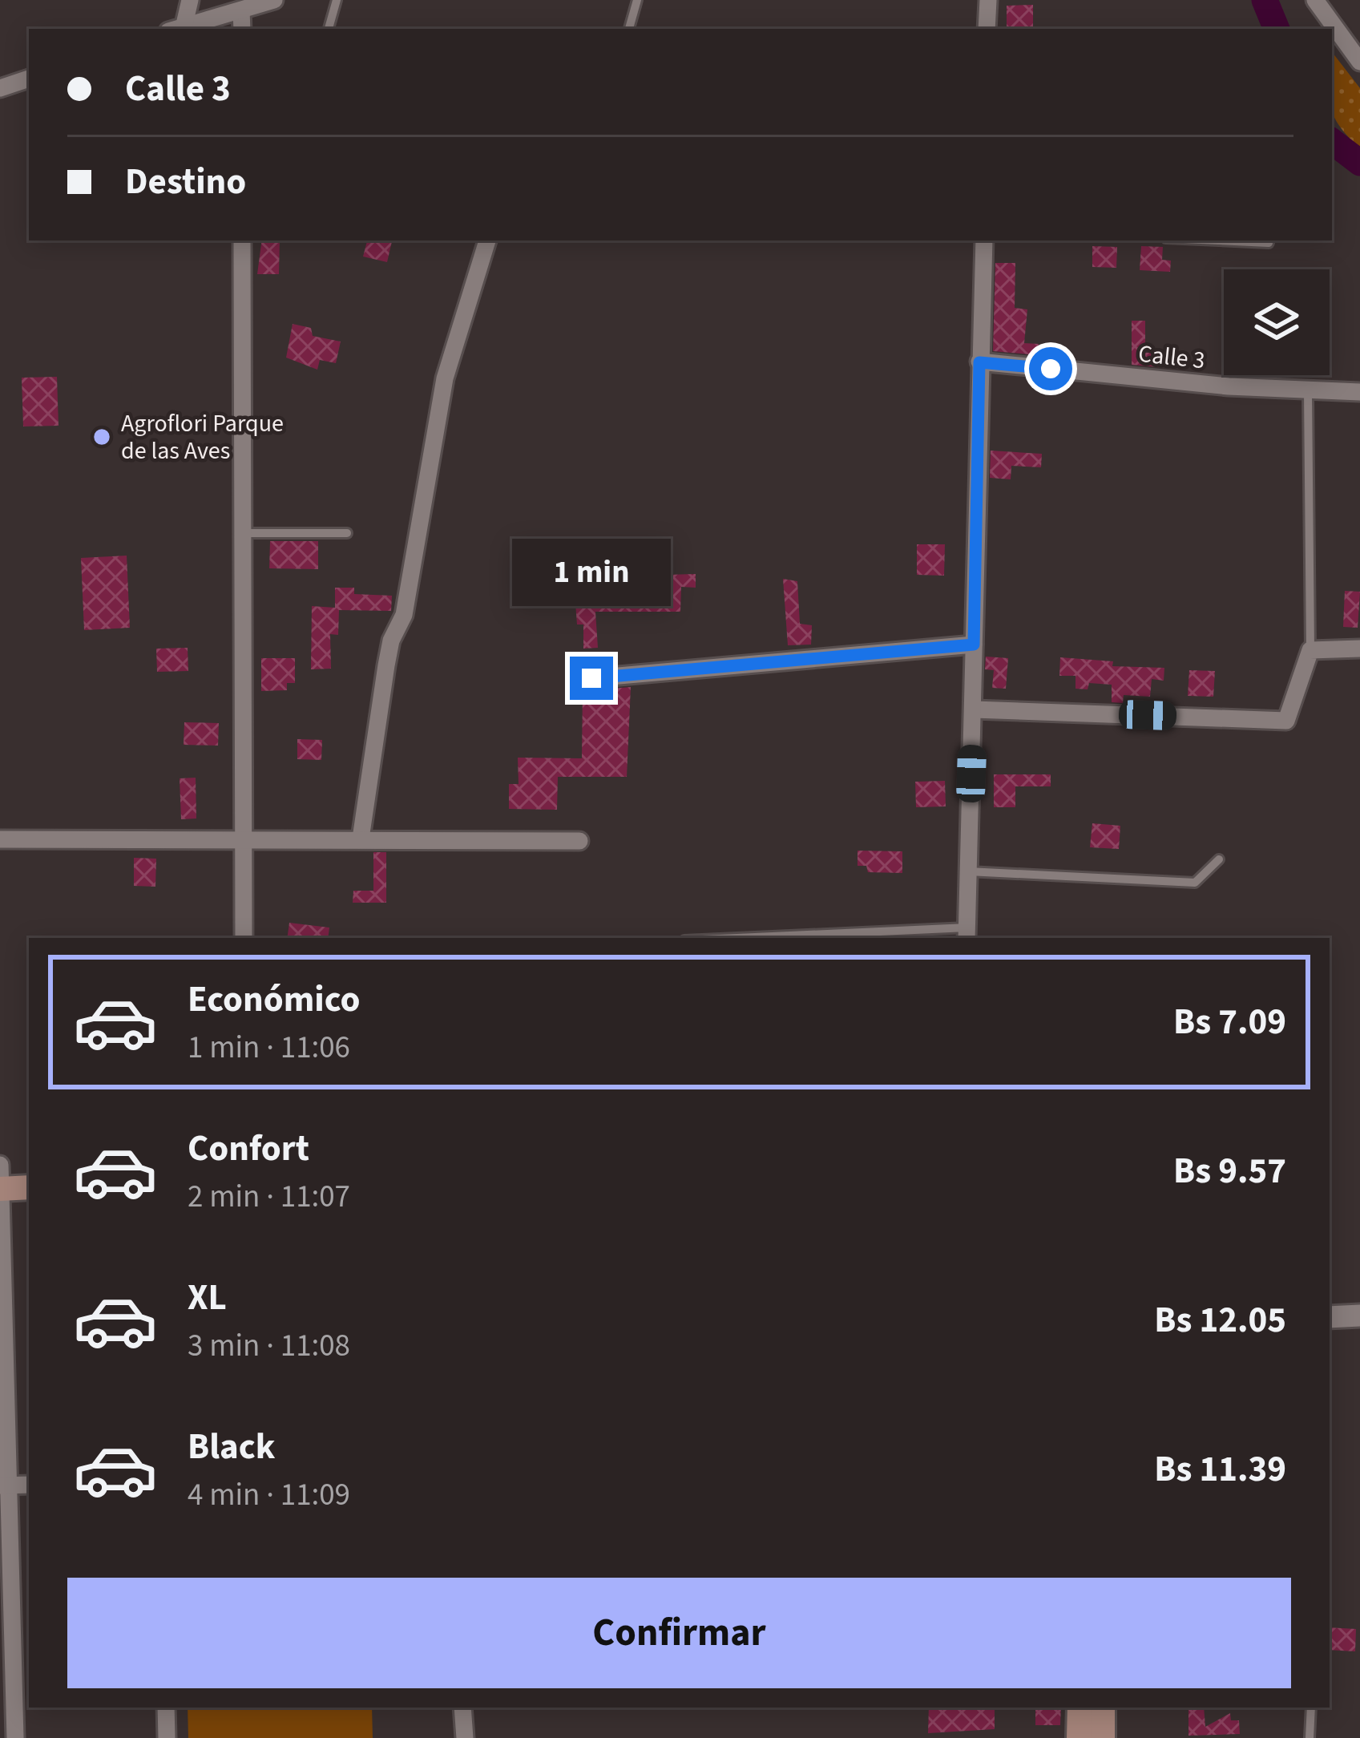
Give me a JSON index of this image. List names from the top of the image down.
{
  "streets": {
    "street": ["Calle 3"]
  },
  "places": ["Agroflori Parque de las Aves"],
  "page": {
    "banner": ["Calle 3", "Destino"],
    "bubble": "1 min",
    "list": [
      {
        "name": "Económico",
        "note": "1 min · 11:06",
        "value": "Bs 7.09"
      },
      {
        "name": "Confort",
        "note": "2 min · 11:07",
        "value": "Bs 9.57"
      },
      {
        "name": "XL",
        "note": "3 min · 11:08",
        "value": "Bs 12.05"
      },
      {
        "name": "Black",
        "note": "4 min · 11:09",
        "value": "Bs 11.39"
      }
    ],
    "buttons": "Confirmar"
  }
}
